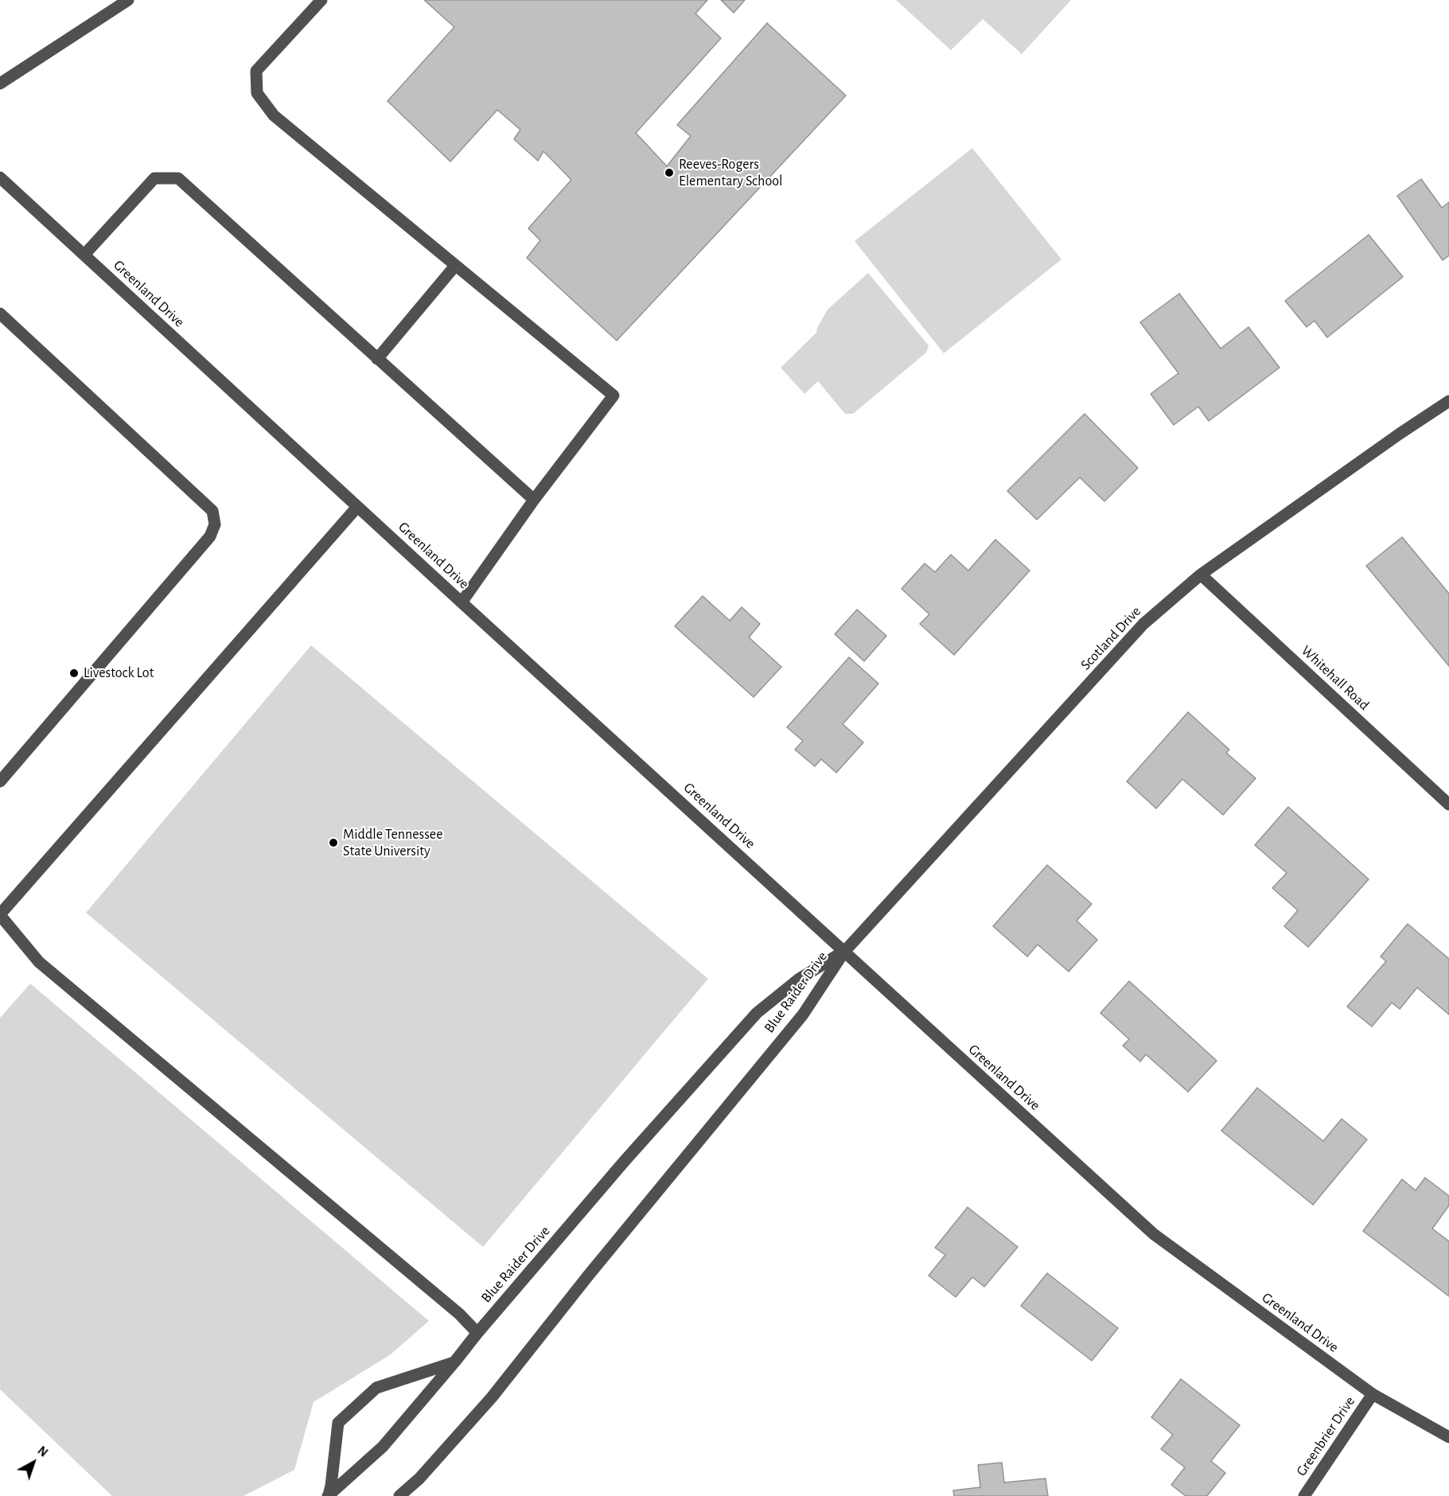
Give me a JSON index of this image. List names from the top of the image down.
{
  "streets": {
    "street": [
      "Greenland Drive",
      "Scotland Drive",
      "Whitehall Road",
      "Blue Raider Drive",
      "Greenbrier Drive"
    ]
  },
  "crossings": [
    ["Greenland Drive", "Scotland Drive"],
    ["Greenland Drive", "Blue Raider Drive"],
    ["Greenland Drive", "Greenbrier Drive"],
    ["Scotland Drive", "Whitehall Road"],
    ["Scotland Drive", "Blue Raider Drive"]
  ],
  "places": ["Reeves-Rogers Elementary School", "Livestock Lot", "Middle Tennessee State University"],
  "north": "top right"
}
